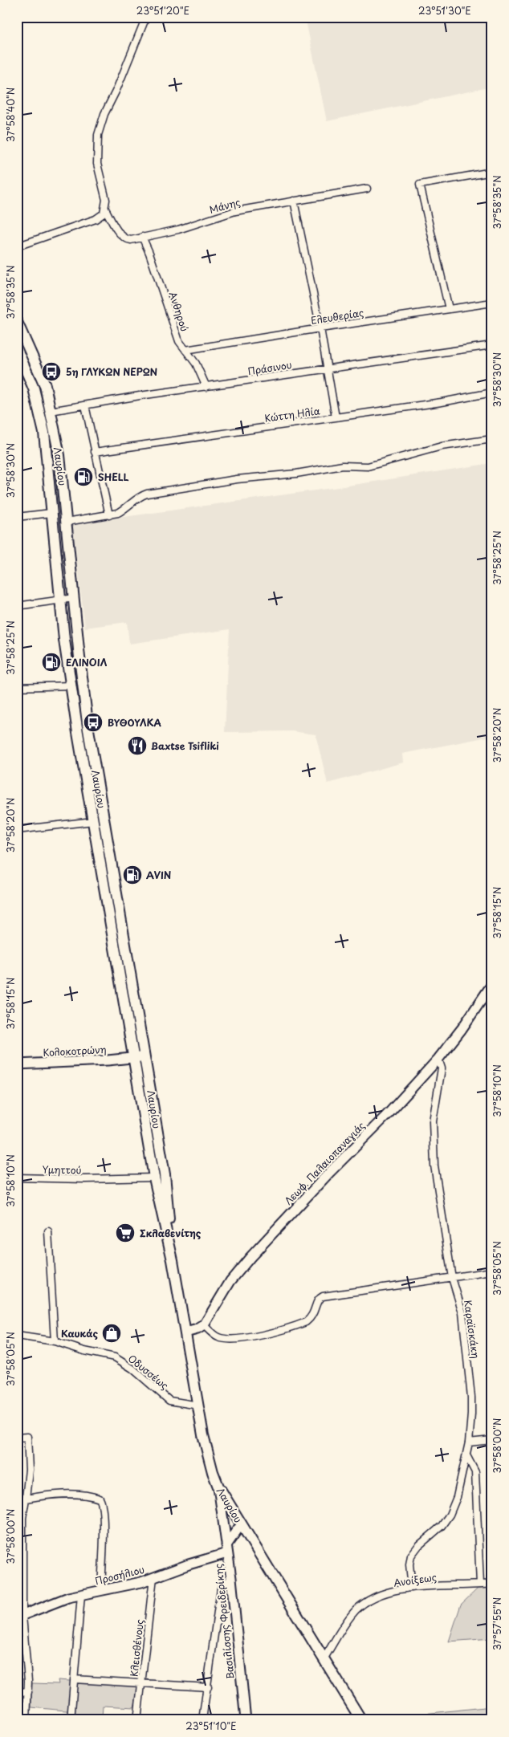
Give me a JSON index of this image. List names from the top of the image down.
{
  "streets": {
    "main road": ["Λαυρίου"],
    "street": [
      "Μάνης",
      "Ανθηρού",
      "Ελευθερίας",
      "Πράσινου",
      "Κώττη Ηλία",
      "Κολοκοτρώνη",
      "Λεωφ. Παλαιοπαναγιάς",
      "Υμηττού",
      "Καραϊσκάκη",
      "Οδυσσέως",
      "Προσήλιου",
      "Ανοίξεως",
      "Βασιλίσσης Φρειδερίκης",
      "Κλεισθένους"
    ]
  },
  "crossings": [
    ["Μάνης", "Ανθηρού"],
    ["Ανθηρού", "Ελευθερίας"],
    ["Ανθηρού", "Πράσινου"],
    ["Πράσινου", "Λαυρίου"],
    ["Λαυρίου", "Κολοκοτρώνη"],
    ["Λαυρίου", "Υμηττού"],
    ["Λαυρίου", "Οδυσσέως"],
    ["Λαυρίου", "Ανοίξεως"],
    ["Λαυρίου", "Βασιλίσσης Φρειδερίκης"],
    ["Λεωφ. Παλαιοπαναγιάς", "Καραϊσκάκη"],
    ["Καραϊσκάκη", "Ανοίξεως"],
    ["Προσήλιου", "Βασιλίσσης Φρειδερίκης"],
    ["Προσήλιου", "Κλεισθένους"]
  ],
  "places": {
    "bus stop": ["5η ΓΛΥΚΏΝ ΝΕΡΏΝ", "ΒΥΘΟΥΛΚΑ"],
    "fuel station": ["SHELL", "ΕΛΙΝΟΙΛ", "AVIN"],
    "restaurant": ["Baxtse Tsifliki"],
    "supermarket": ["Σκλαβενίτης"],
    "shop": ["Καυκάς"]
  },
  "coordinates": [
    "23°51'20\"E",
    "23°51'30\"E",
    "37°58'40\"N",
    "37°58'35\"N",
    "37°58'30\"N",
    "37°58'25\"N",
    "37°58'20\"N",
    "37°58'15\"N",
    "37°58'10\"N",
    "37°58'05\"N",
    "37°58'00\"N",
    "37°57'55\"N",
    "23°51'10\"E"
  ]
}
